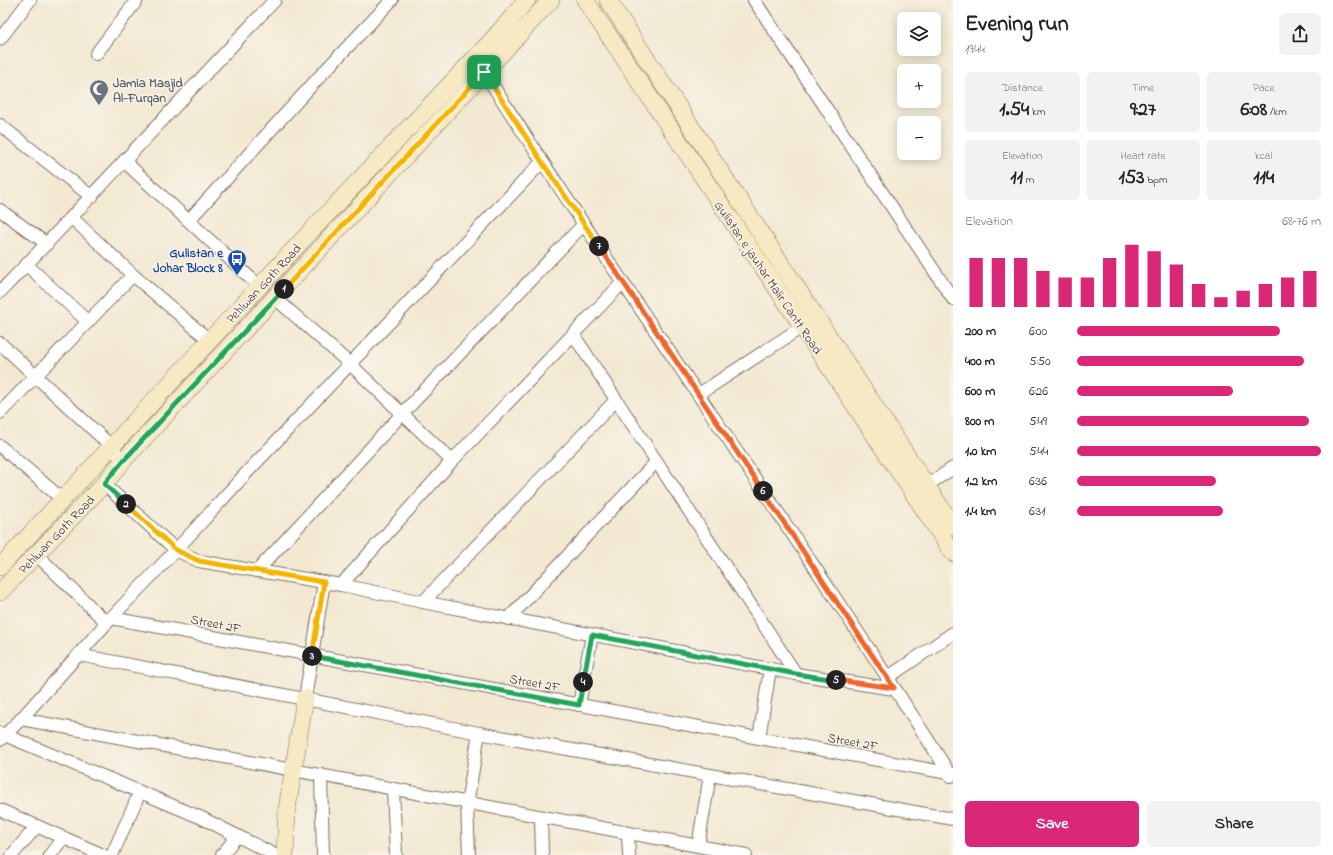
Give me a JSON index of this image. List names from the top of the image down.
{
  "streets": {
    "main road": ["Gulistan e jauhar Malir Cantt Road", "Pehlwan Goth Road"],
    "street": ["Street 2F"]
  },
  "places": {
    "mosque": ["Jamia Masjid Al-Furqan"],
    "bus stop": ["Gulistan e Johar Block 8"]
  },
  "page": {
    "heading": ["Evening run", "19:44"],
    "map_buttons": ["+", "−"],
    "stats": [
      ["Distance", "1.54 km"],
      ["Time", "9:27"],
      ["Pace", "6:08 /km"],
      ["Elevation", "11 m"],
      ["Heart rate", "153 bpm"],
      ["kcal", "114"]
    ],
    "chart": ["Elevation", "68–76 m"],
    "pins": [
      "7",
      "1",
      "6",
      "2",
      "3",
      "5",
      "4"
    ],
    "list": [
      {
        "name": "200 m",
        "note": "6:00"
      },
      {
        "name": "400 m",
        "note": "5:50"
      },
      {
        "name": "600 m",
        "note": "6:26"
      },
      {
        "name": "800 m",
        "note": "5:49"
      },
      {
        "name": "1.0 km",
        "note": "5:44"
      },
      {
        "name": "1.2 km",
        "note": "6:36"
      },
      {
        "name": "1.4 km",
        "note": "6:31"
      }
    ],
    "buttons": ["Save", "Share"]
  }
}
